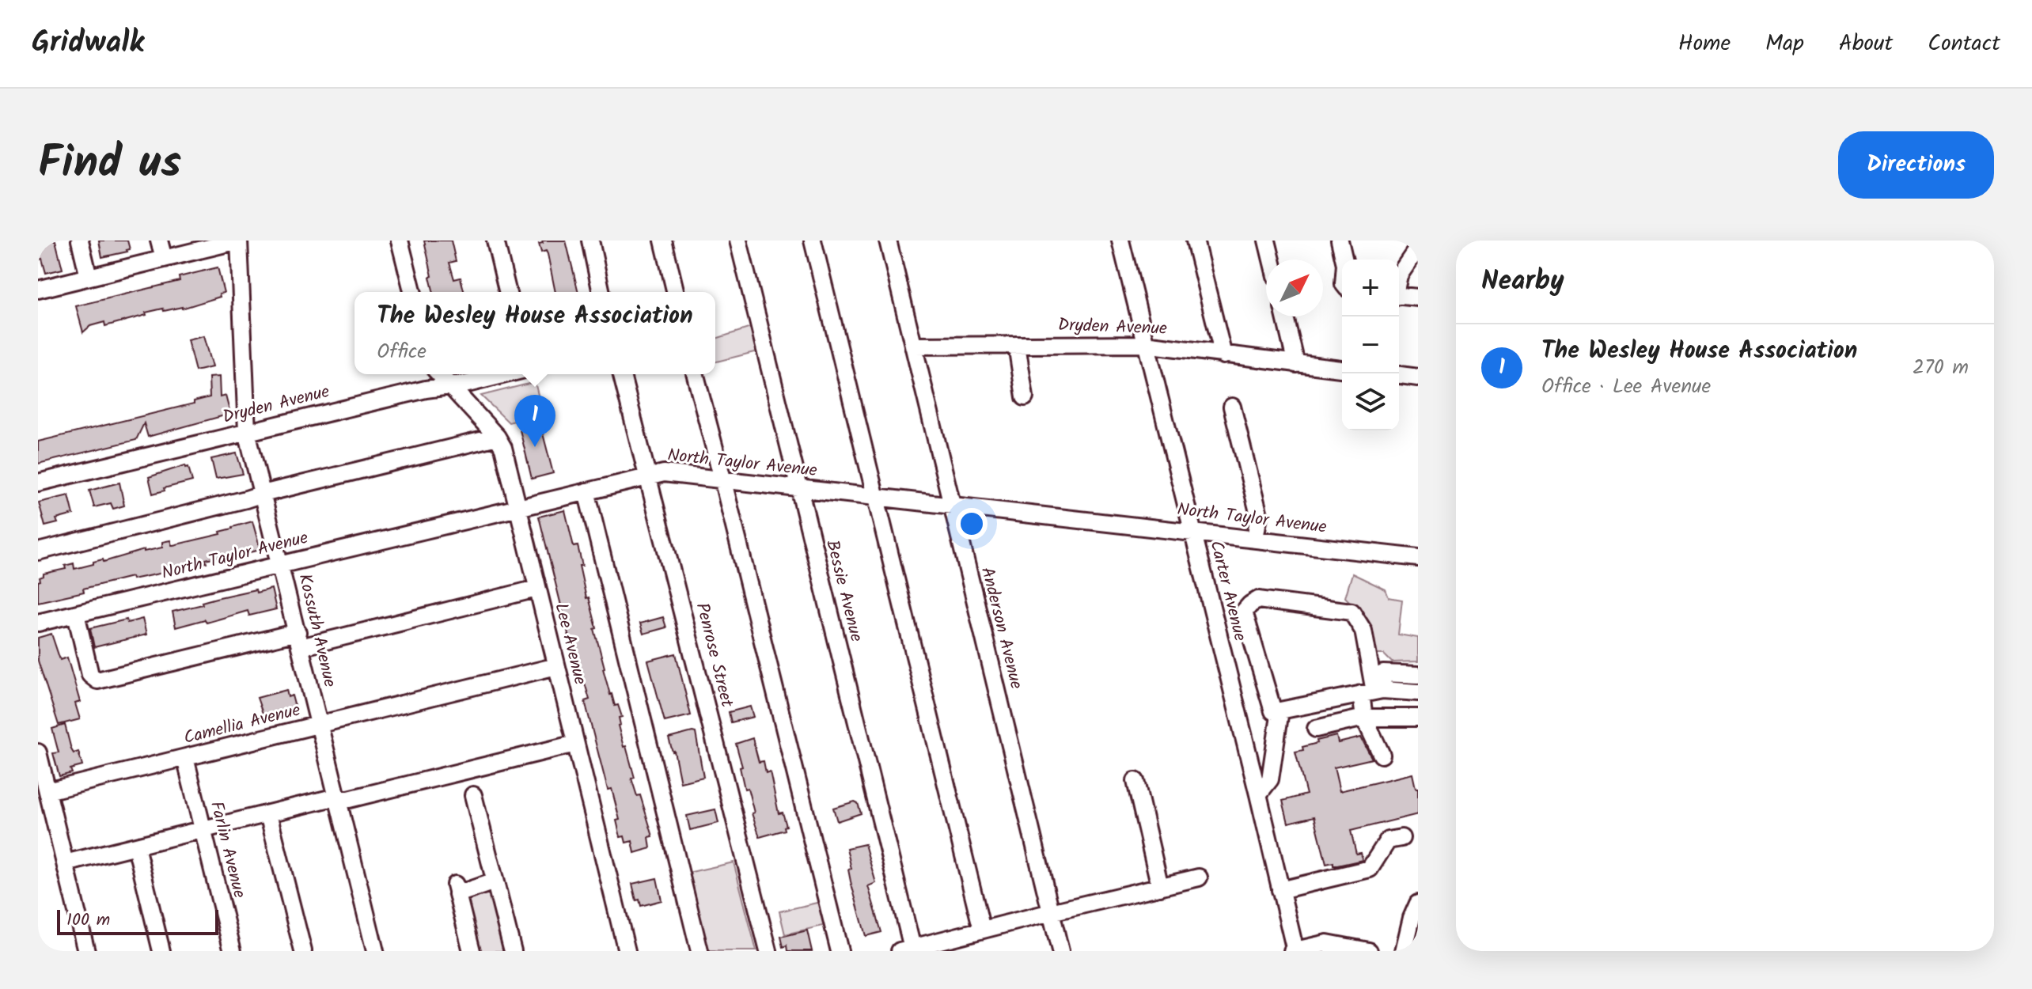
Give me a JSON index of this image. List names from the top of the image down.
{
  "streets": {
    "street": [
      "Dryden Avenue",
      "North Taylor Avenue",
      "Bessie Avenue",
      "Carter Avenue",
      "Anderson Avenue",
      "Kossuth Avenue",
      "Lee Avenue",
      "Penrose Street",
      "Camellia Avenue",
      "Farlin Avenue"
    ]
  },
  "crossings": [
    ["Dryden Avenue", "Carter Avenue"],
    ["Dryden Avenue", "Anderson Avenue"],
    ["Dryden Avenue", "Kossuth Avenue"],
    ["Dryden Avenue", "Lee Avenue"],
    ["North Taylor Avenue", "Bessie Avenue"],
    ["North Taylor Avenue", "Carter Avenue"],
    ["North Taylor Avenue", "Anderson Avenue"],
    ["North Taylor Avenue", "Kossuth Avenue"],
    ["North Taylor Avenue", "Lee Avenue"],
    ["North Taylor Avenue", "Penrose Street"],
    ["Kossuth Avenue", "Camellia Avenue"],
    ["Lee Avenue", "Camellia Avenue"],
    ["Camellia Avenue", "Farlin Avenue"]
  ],
  "scale_bar": "100 m",
  "north": "top right",
  "page": {
    "header": "Gridwalk",
    "nav": [
      "Home",
      "Map",
      "About",
      "Contact"
    ],
    "title": "Find us",
    "buttons": "Directions",
    "heading": "Nearby",
    "map_buttons": ["+", "−"],
    "popup": ["The Wesley House Association", "Office"],
    "list": [
      {
        "mark": "1",
        "name": "The Wesley House Association",
        "note": "Office · Lee Avenue",
        "value": "270 m"
      }
    ],
    "pins": "1",
    "scale": "100 m"
  }
}
